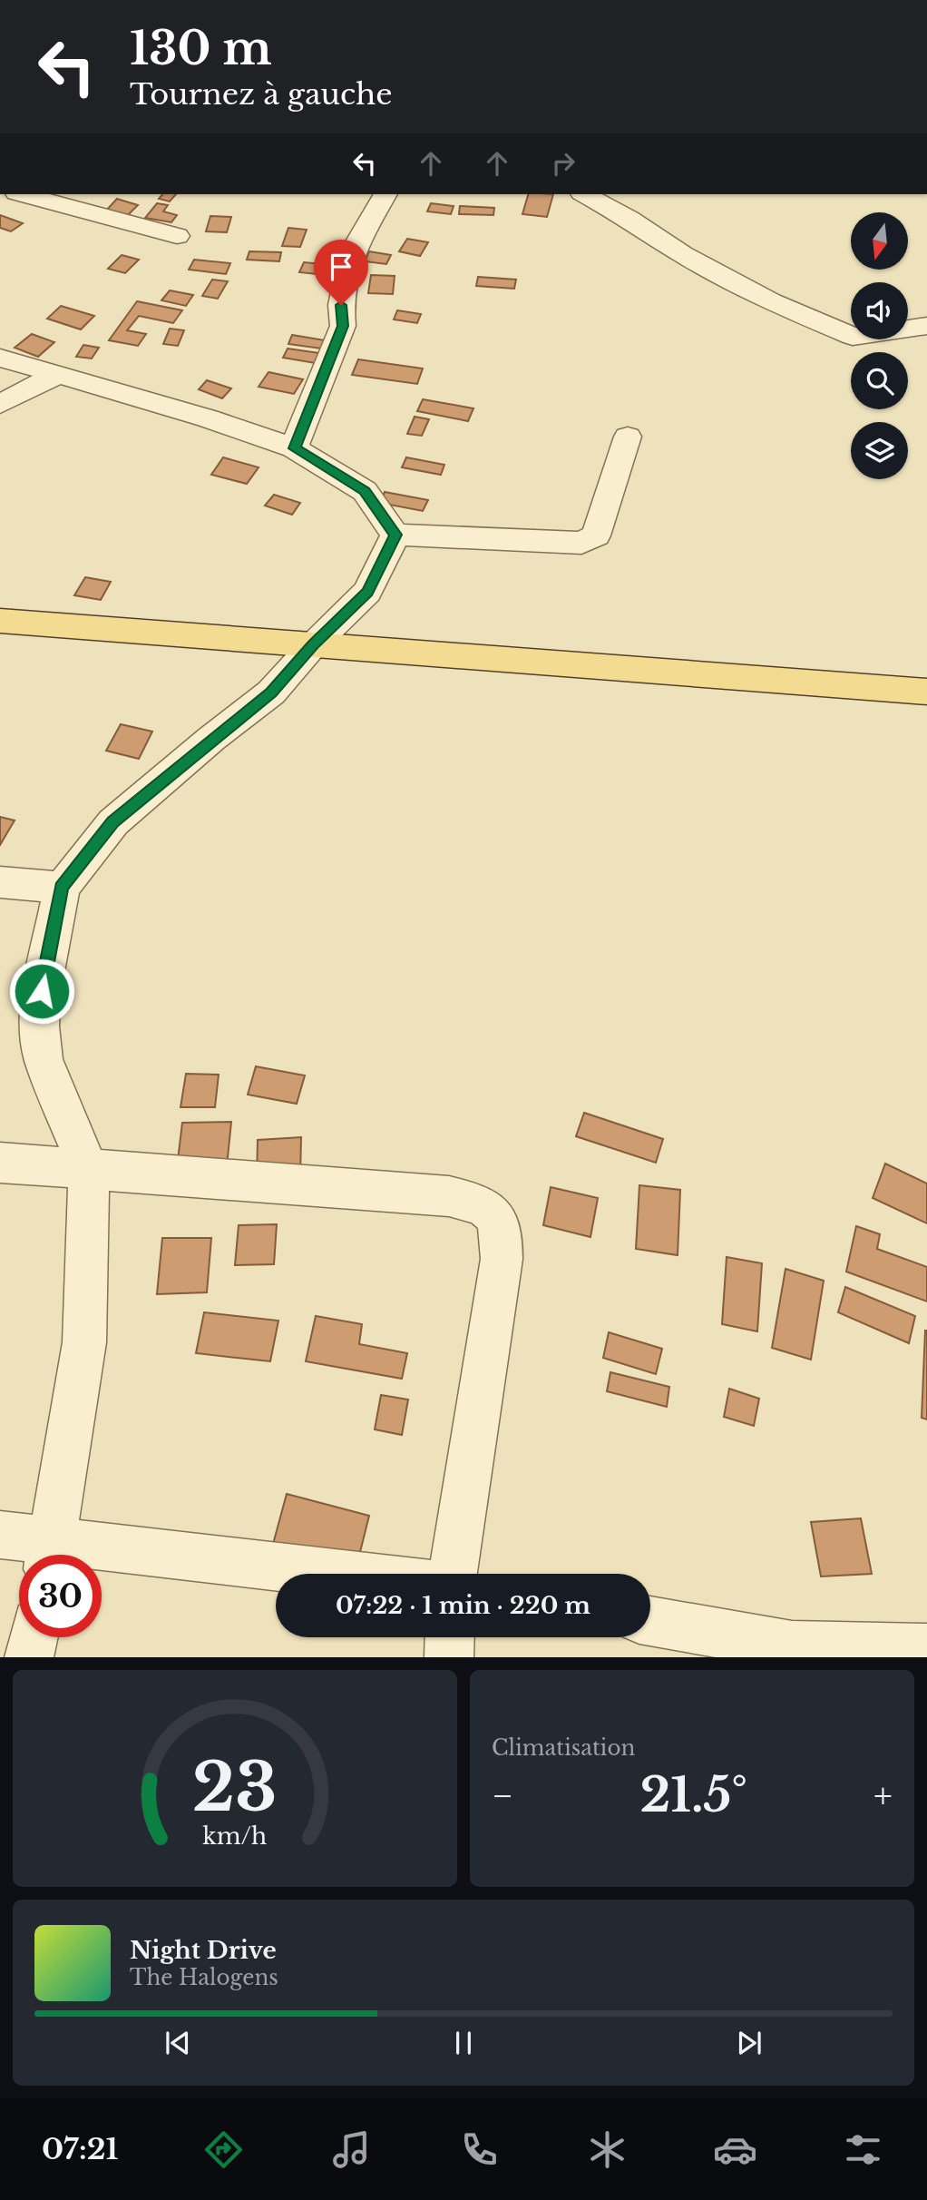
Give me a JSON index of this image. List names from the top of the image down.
{
  "north": "bottom",
  "page": {
    "turn": ["130 m", "Tournez à gauche"],
    "limit": "30",
    "trip": "07:22 · 1 min · 220 m",
    "tile": "Climatisation",
    "heat": ["−", "21.5°", "+"],
    "song": ["Night Drive", "The Halogens"],
    "tabs": "07:21",
    "gauge": ["23", "km/h"]
  }
}
